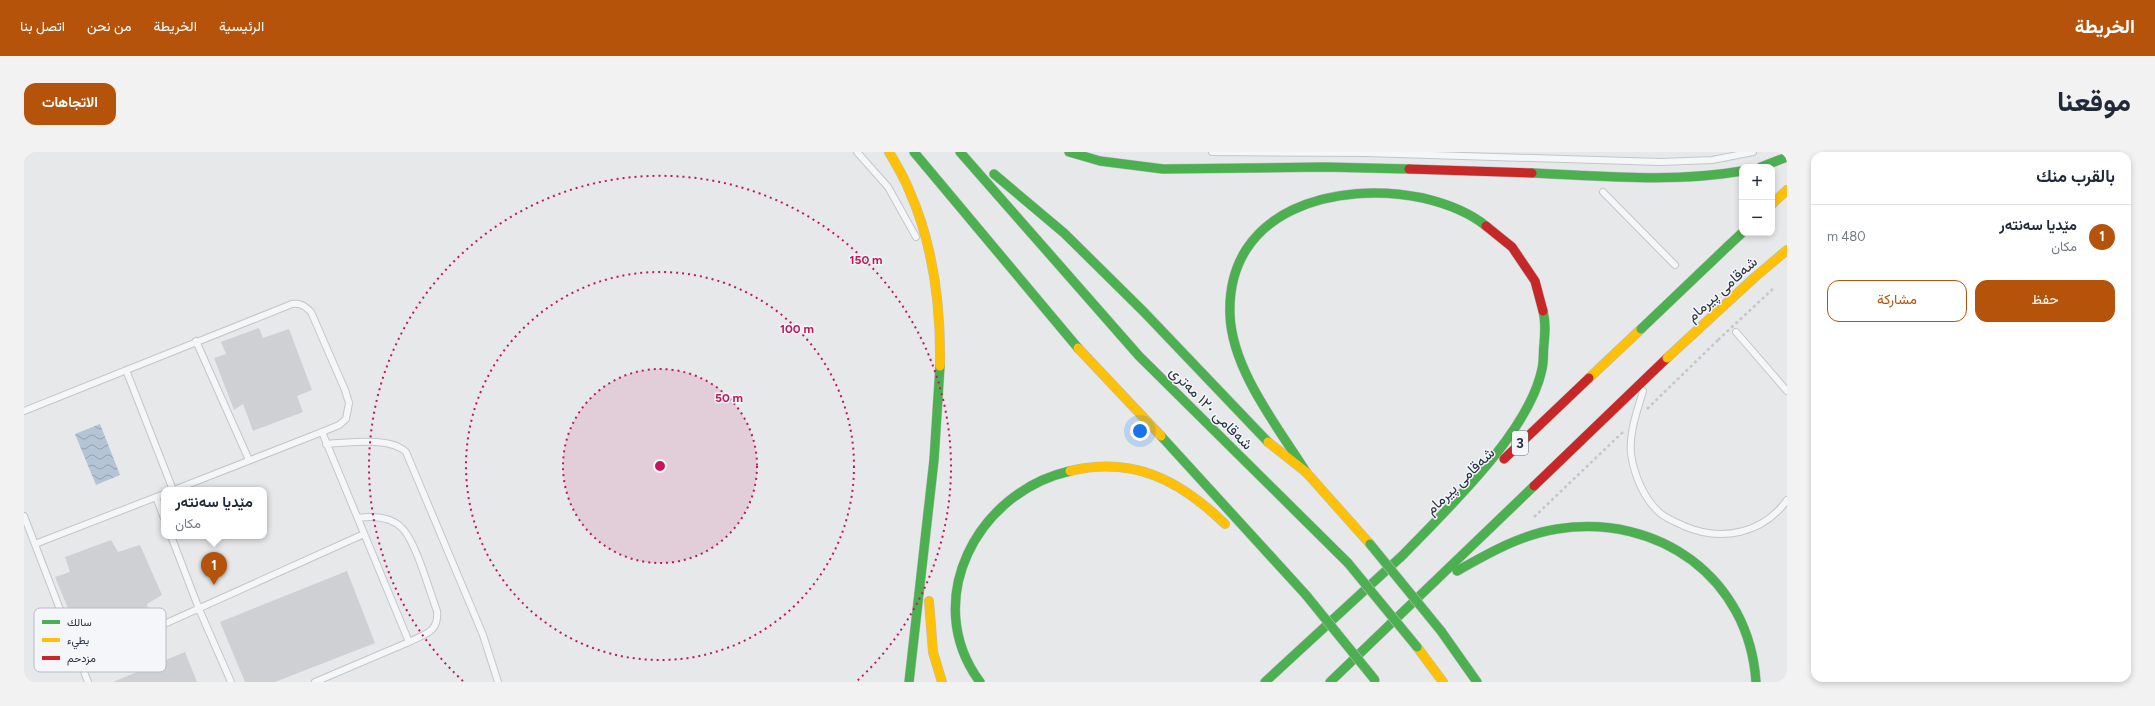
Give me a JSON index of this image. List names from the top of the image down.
{
  "streets": {
    "highway": ["شەقامی پیرمام", "شەقامی ١٢٠ مەتری", "3"]
  },
  "legend": ["سالك", "بطيء", "مزدحم"],
  "page": {
    "header": "الخريطة",
    "nav": [
      "الرئيسية",
      "الخريطة",
      "من نحن",
      "اتصل بنا"
    ],
    "title": "موقعنا",
    "buttons": [
      "الاتجاهات",
      ["حفظ", "مشاركة"]
    ],
    "heading": "بالقرب منك",
    "map_buttons": ["+", "−"],
    "list": [
      {
        "mark": "1",
        "name": "مێدیا سەنتەر",
        "note": "مكان",
        "value": "480 m"
      }
    ],
    "popup": ["مێدیا سەنتەر", "مكان"],
    "pins": "1"
  },
  "rings": ["150 m", "100 m", "50 m"]
}
